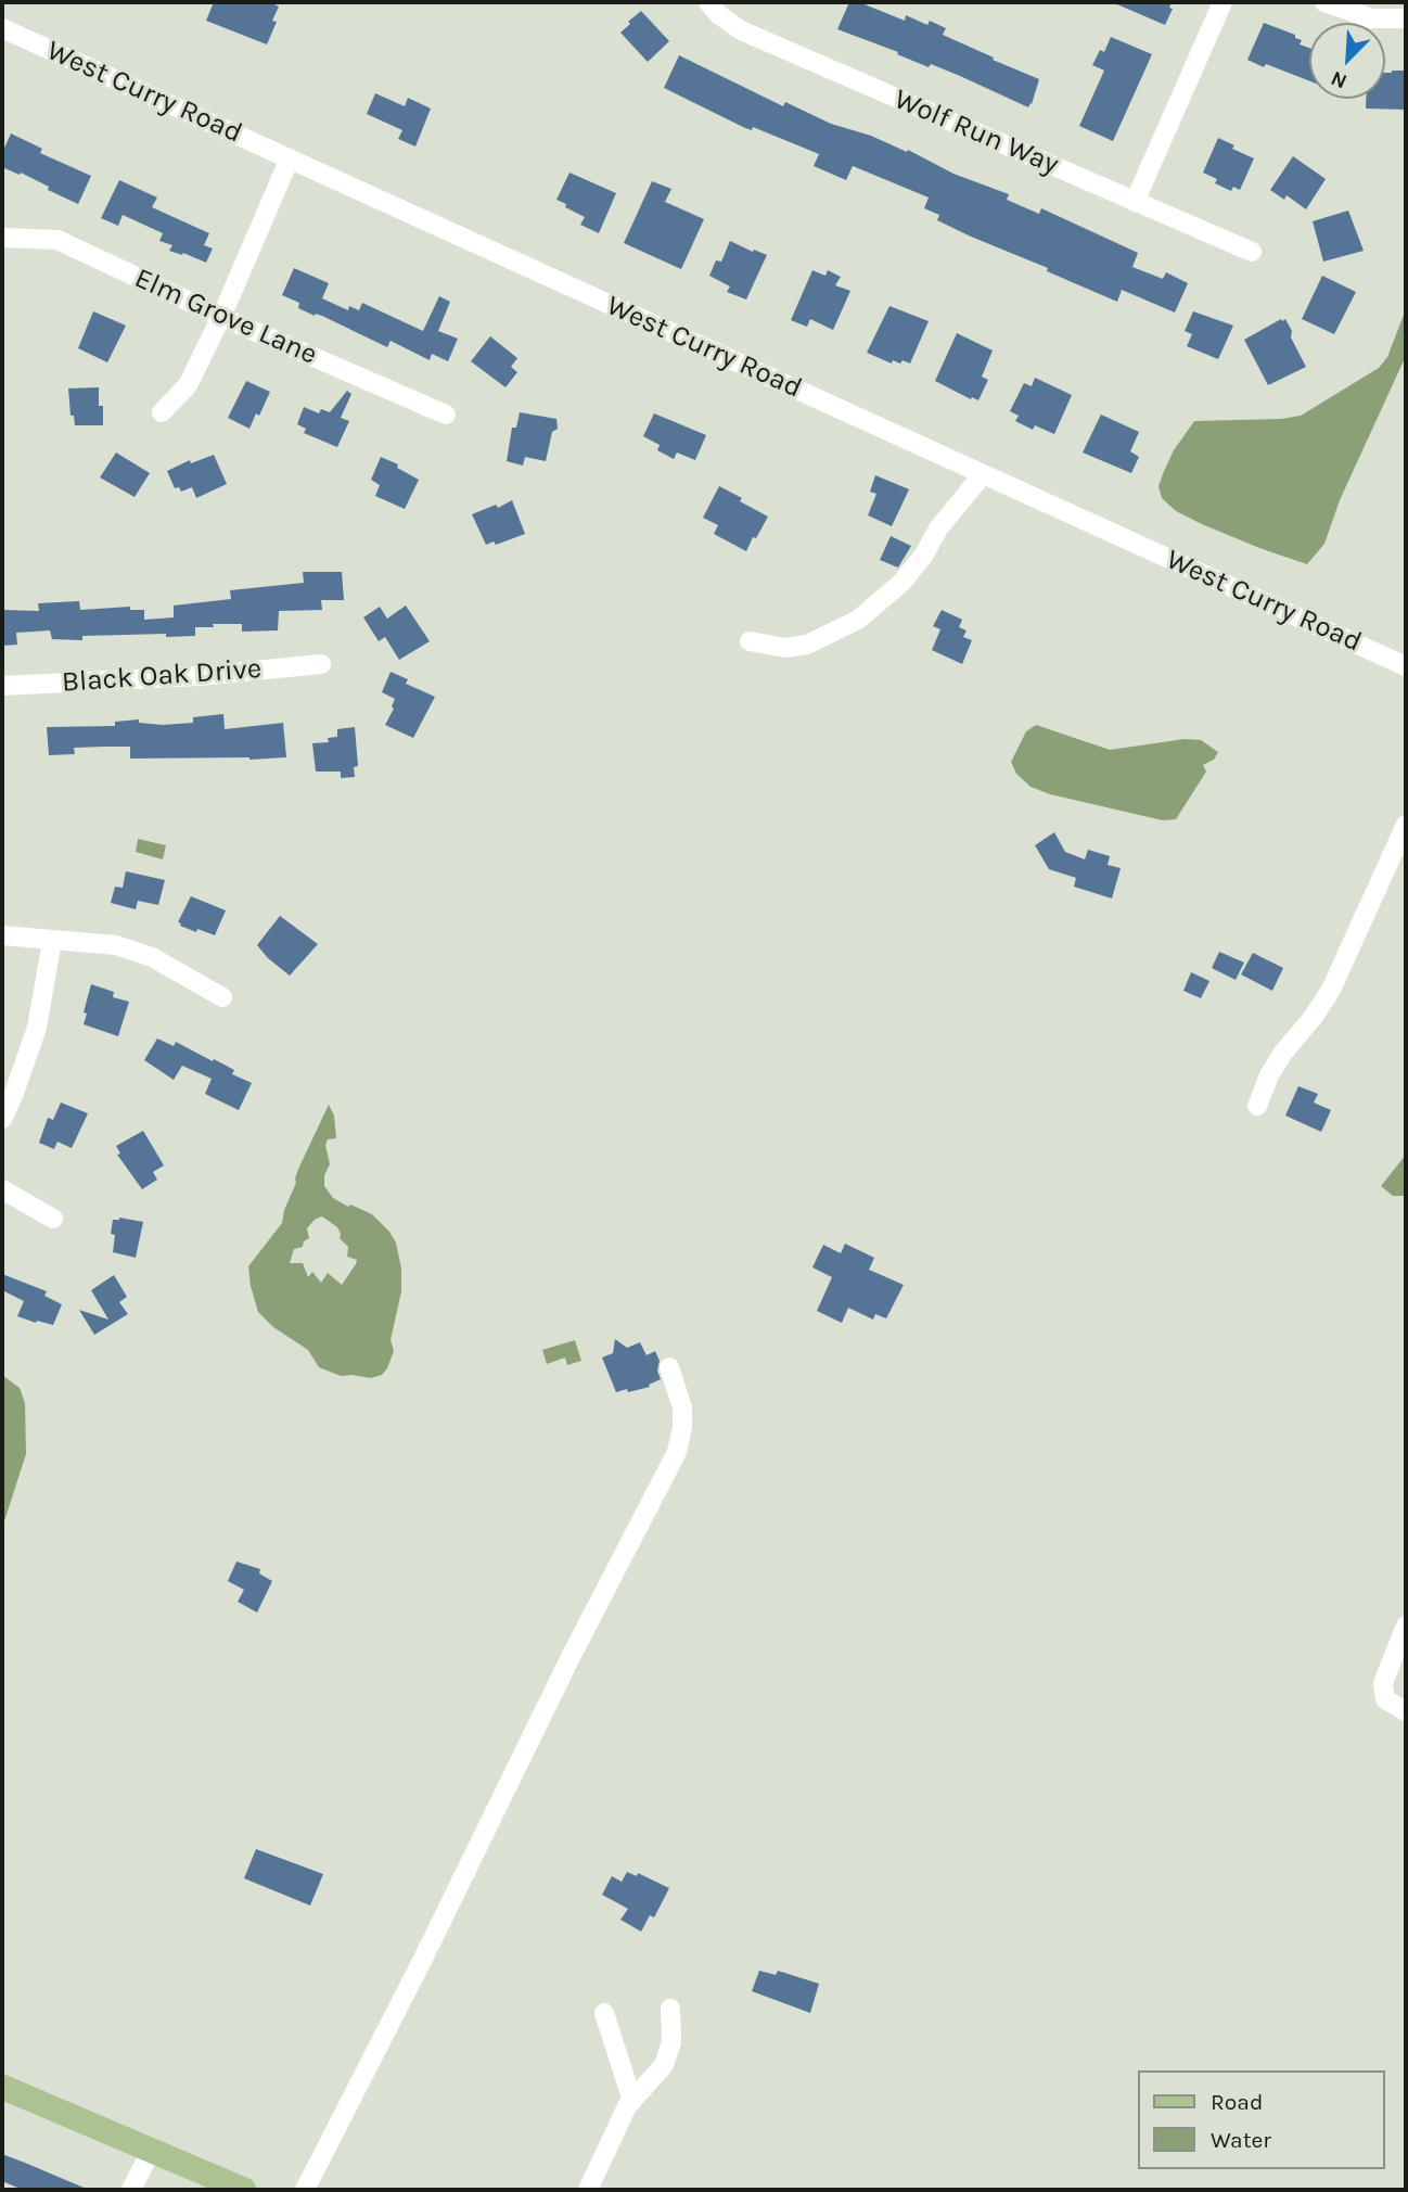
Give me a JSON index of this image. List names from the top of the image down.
{
  "streets": {
    "street": [
      "West Curry Road",
      "Wolf Run Way",
      "Elm Grove Lane",
      "Black Oak Drive"
    ]
  },
  "legend": ["Road", "Water"],
  "north": "bottom left"
}
